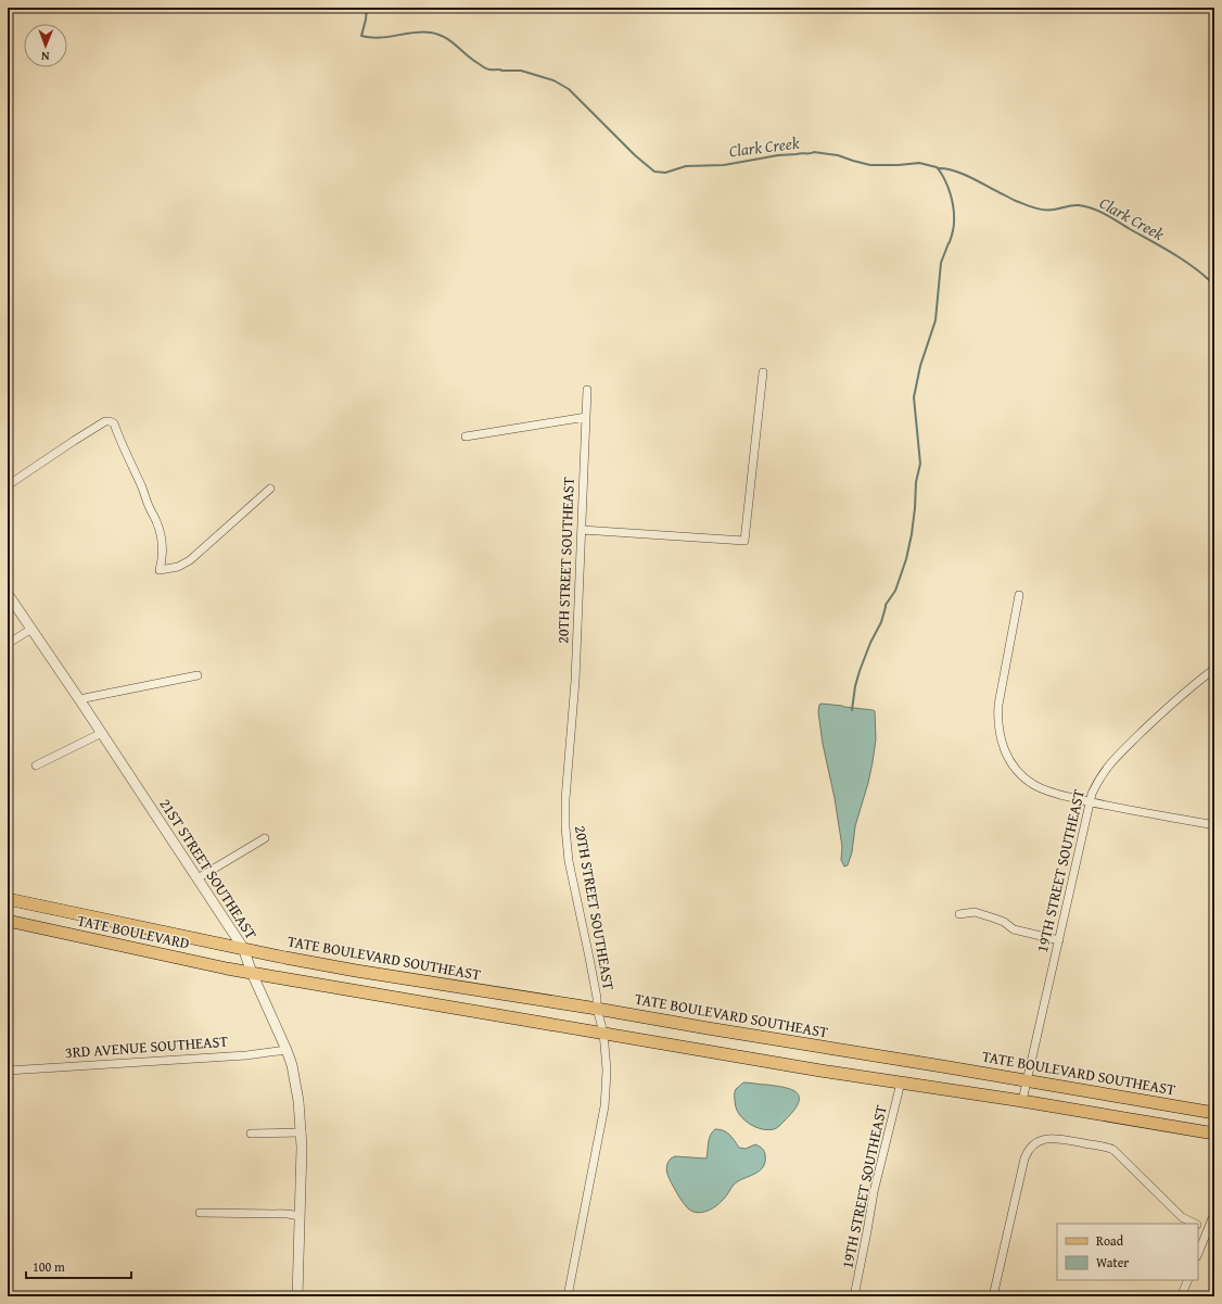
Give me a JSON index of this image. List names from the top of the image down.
{
  "streets": {
    "main road": ["TATE BOULEVARD", "TATE BOULEVARD SOUTHEAST"],
    "street": [
      "20TH STREET SOUTHEAST",
      "21ST STREET SOUTHEAST",
      "19TH STREET SOUTHEAST",
      "3RD AVENUE SOUTHEAST"
    ]
  },
  "crossings": [
    ["20TH STREET SOUTHEAST", "TATE BOULEVARD SOUTHEAST"],
    ["21ST STREET SOUTHEAST", "TATE BOULEVARD"],
    ["21ST STREET SOUTHEAST", "TATE BOULEVARD SOUTHEAST"],
    ["21ST STREET SOUTHEAST", "3RD AVENUE SOUTHEAST"],
    ["19TH STREET SOUTHEAST", "TATE BOULEVARD SOUTHEAST"],
    ["TATE BOULEVARD", "TATE BOULEVARD SOUTHEAST"]
  ],
  "water": ["Clark Creek"],
  "legend": ["Road", "Water"],
  "scale_bar": "100 m",
  "north": "bottom"
}
